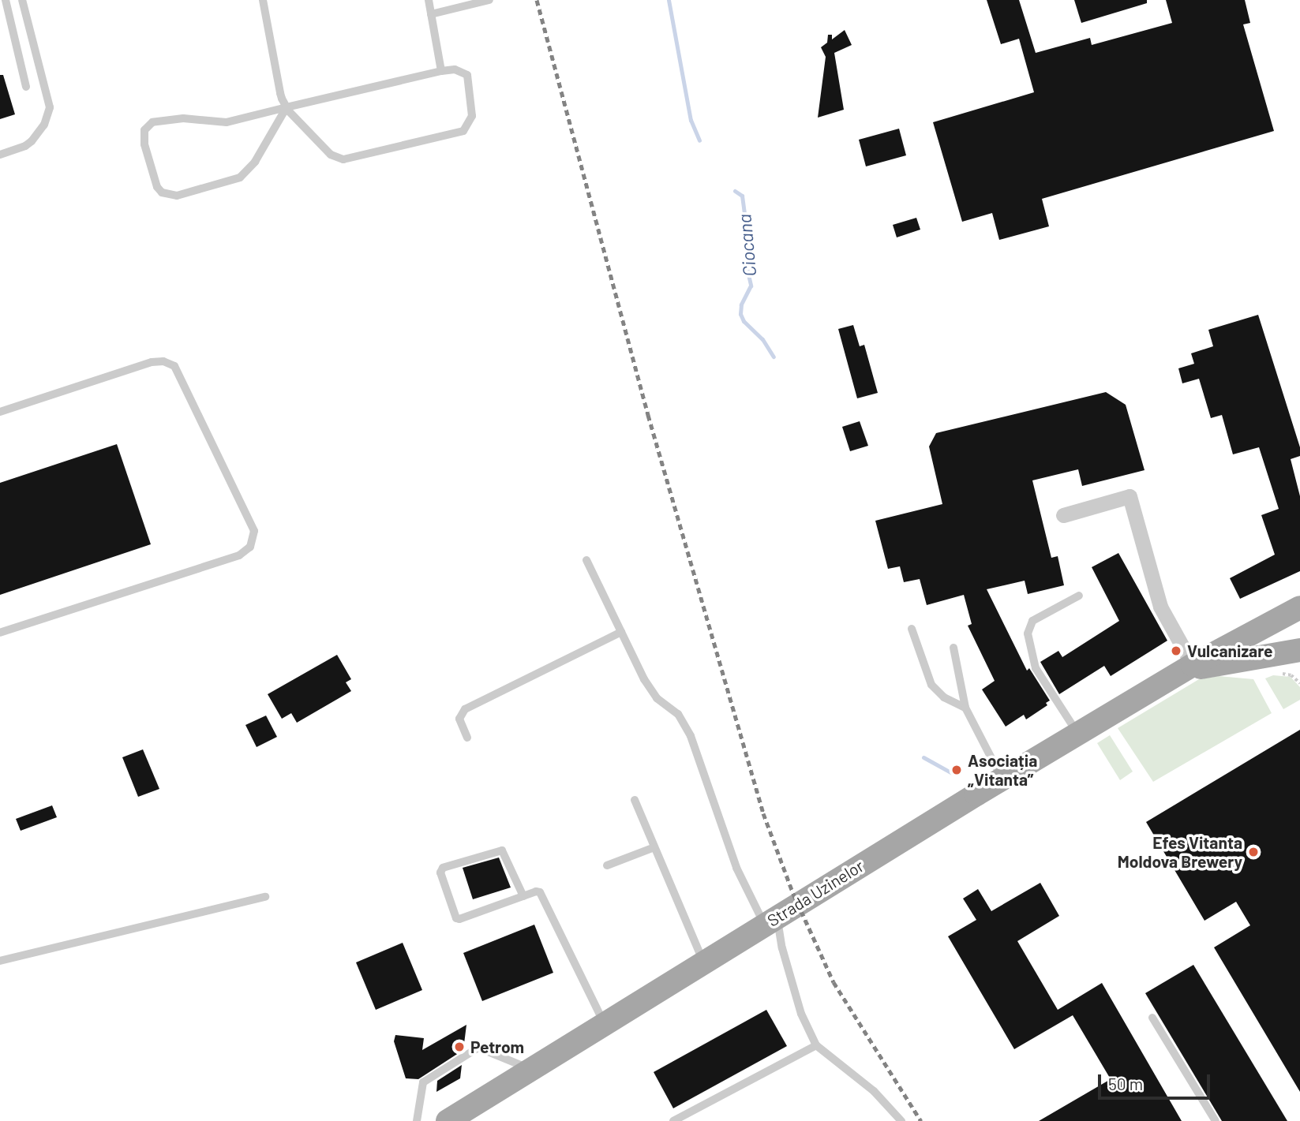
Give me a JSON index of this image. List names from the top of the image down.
{
  "streets": {
    "main road": ["Strada Uzinelor"]
  },
  "water": ["Ciocana"],
  "places": [
    "Vulcanizare",
    "Asociația „Vitanta”",
    "Efes Vitanta Moldova Brewery",
    "Petrom"
  ],
  "scale_bar": "50 m"
}
